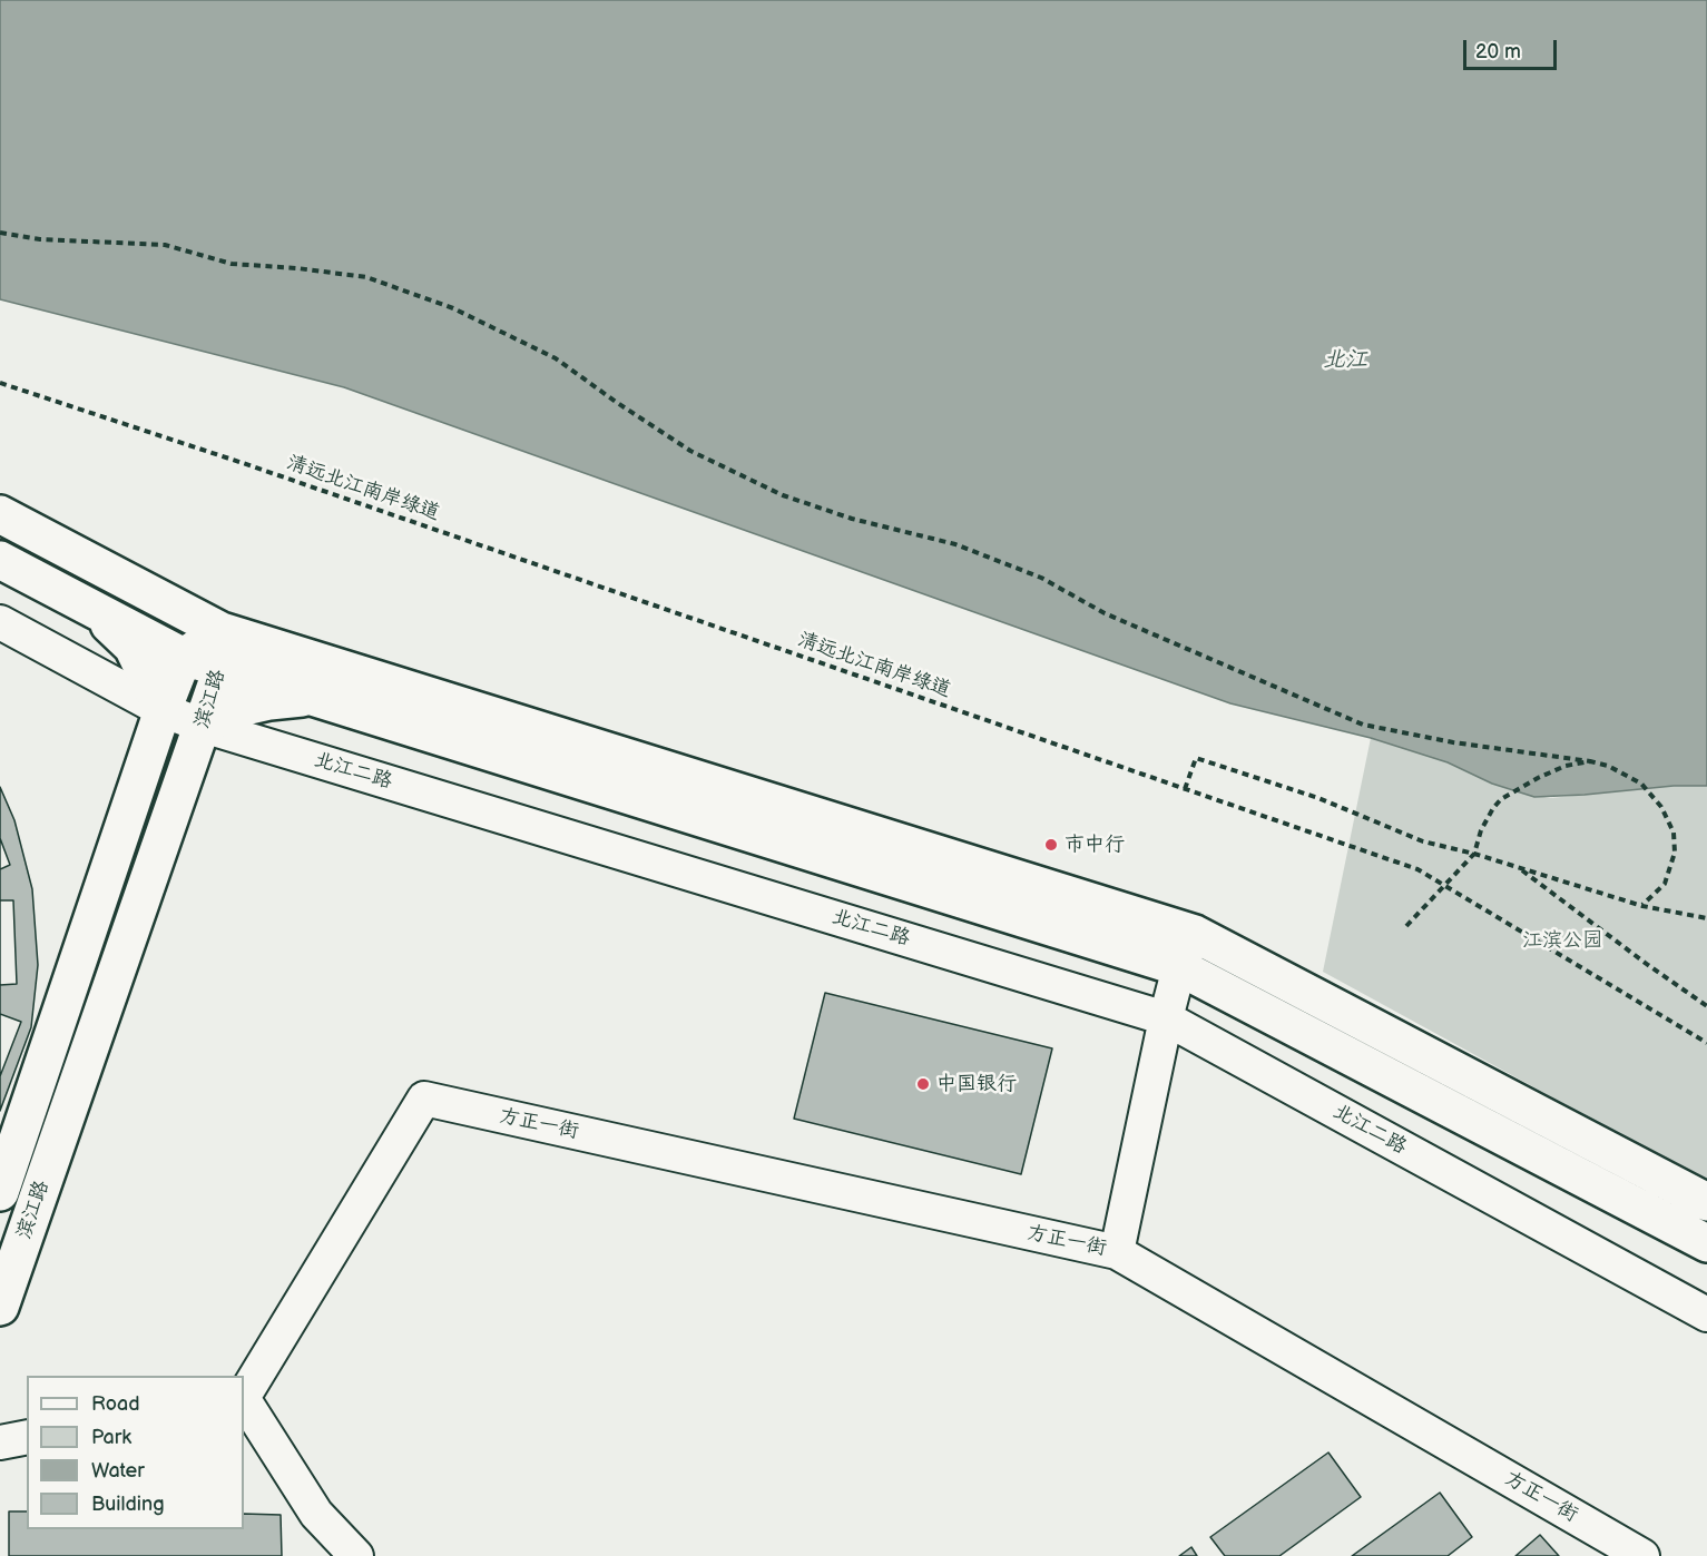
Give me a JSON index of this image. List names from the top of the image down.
{
  "streets": {
    "main road": ["滨江路"],
    "street": ["北江二路", "方正一街"],
    "path": ["清远北江南岸绿道"]
  },
  "crossings": [
    ["滨江路", "北江二路"]
  ],
  "water": ["北江"],
  "parks": ["江滨公园"],
  "places": ["市中行", "中国银行"],
  "legend": [
    "Road",
    "Park",
    "Water",
    "Building"
  ],
  "scale_bar": "20 m"
}
